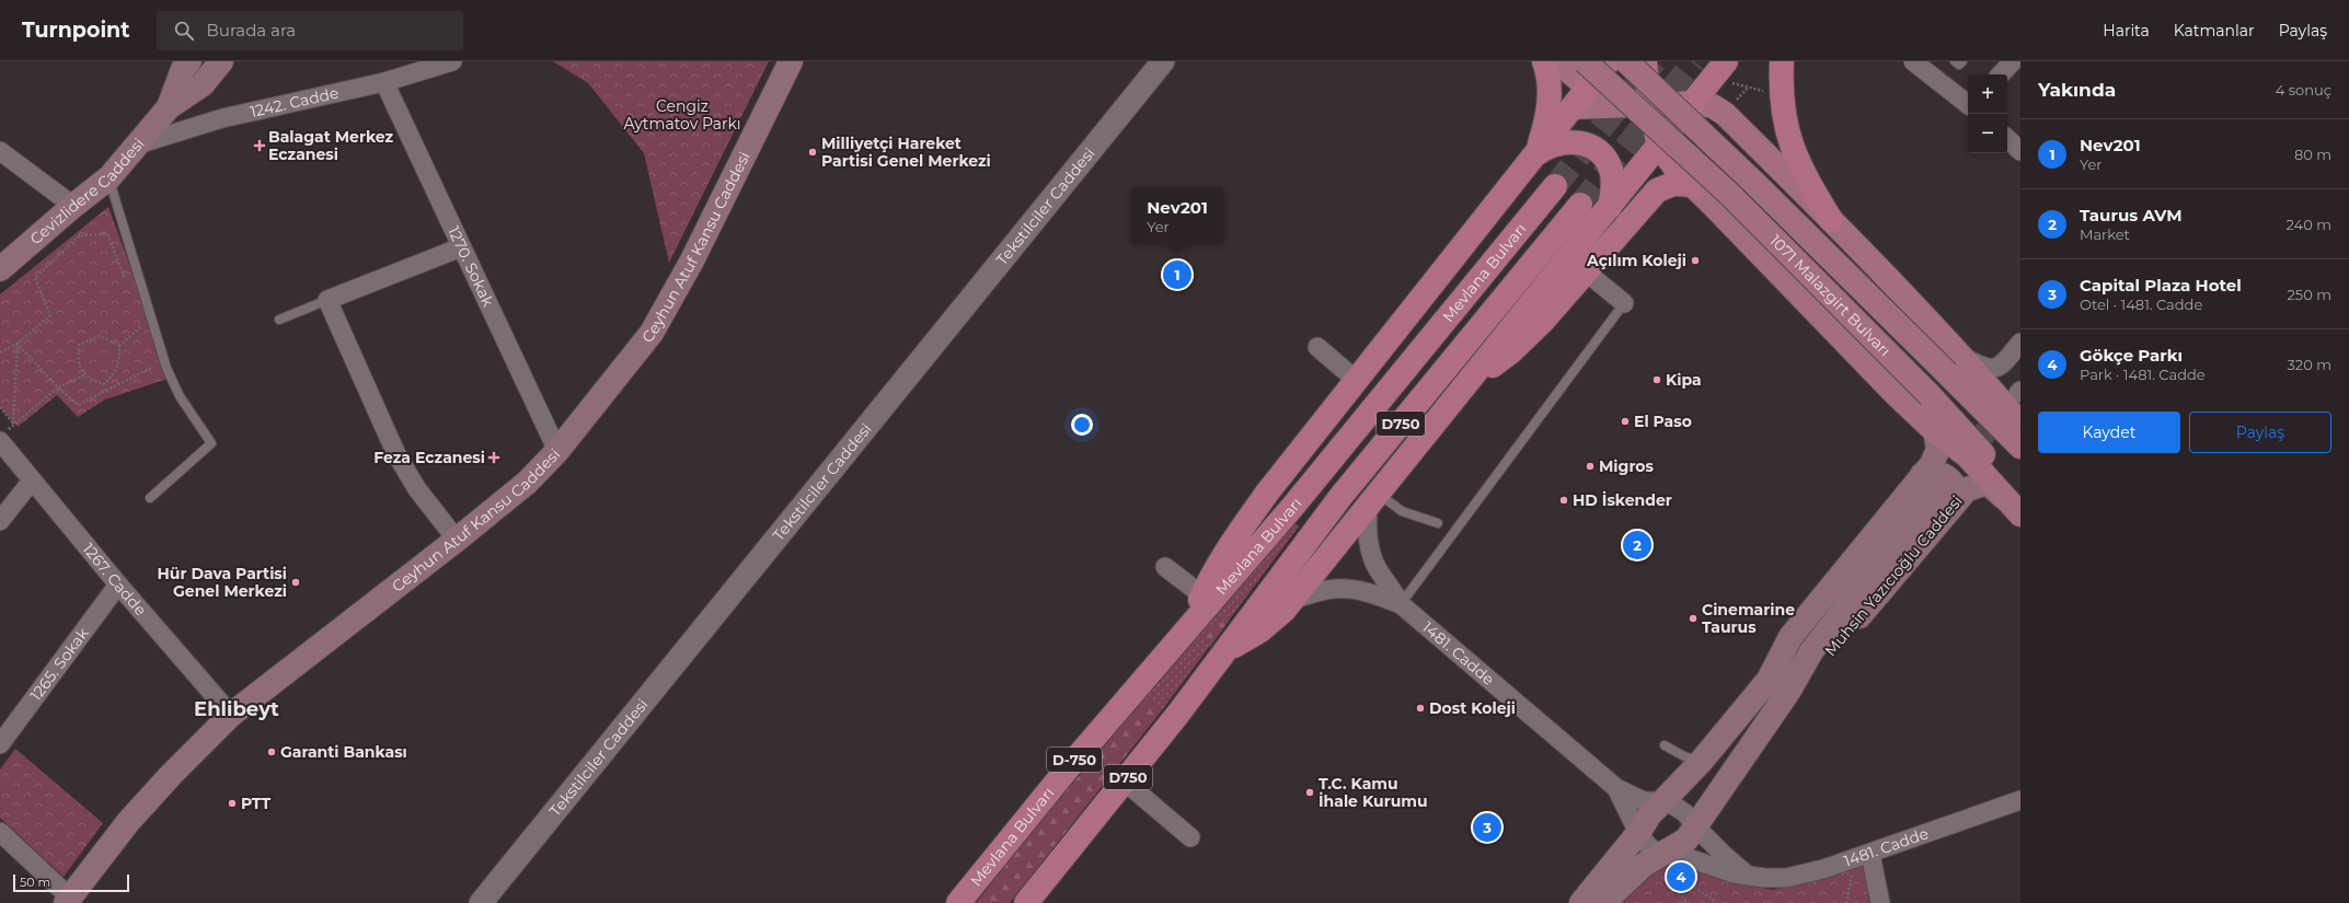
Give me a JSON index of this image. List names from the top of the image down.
{
  "streets": {
    "highway": ["Mevlana Bulvarı", "D750", "D-750"],
    "main road": [
      "Cevizlidere Caddesi",
      "Ceyhun Atuf Kansu Caddesi",
      "1071 Malazgirt Bulvarı",
      "Muhsin Yazıcıoğlu Caddesi"
    ],
    "street": [
      "1242. Cadde",
      "Tekstilciler Caddesi",
      "1270. Sokak",
      "1267. Cadde",
      "1481. Cadde",
      "1265. Sokak"
    ]
  },
  "crossings": [
    ["1242. Cadde", "Cevizlidere Caddesi"],
    ["1242. Cadde", "1270. Sokak"],
    ["Ceyhun Atuf Kansu Caddesi", "1270. Sokak"],
    ["Ceyhun Atuf Kansu Caddesi", "1267. Cadde"],
    ["1071 Malazgirt Bulvarı", "Muhsin Yazıcıoğlu Caddesi"],
    ["Muhsin Yazıcıoğlu Caddesi", "1481. Cadde"],
    ["1267. Cadde", "1265. Sokak"]
  ],
  "districts": ["Ehlibeyt"],
  "parks": ["Cengiz Aytmatov Parkı"],
  "places": {
    "health": ["Balagat Merkez Eczanesi", "Feza Eczanesi"],
    "other": [
      "Milliyetçi Hareket Partisi Genel Merkezi",
      "Açılım Koleji",
      "Kipa",
      "El Paso",
      "Migros",
      "HD İskender",
      "Hür Dava Partisi Genel Merkezi",
      "Cinemarine Taurus",
      "Dost Koleji",
      "Garanti Bankası",
      "T.C. Kamu İhale Kurumu",
      "PTT"
    ]
  },
  "scale_bar": "50 m",
  "page": {
    "header": "Turnpoint",
    "search": "Burada ara",
    "nav": ["Harita", "Katmanlar", "Paylaş"],
    "heading": ["Yakında", "4 sonuç"],
    "map_buttons": ["+", "−"],
    "list": [
      {
        "mark": "1",
        "name": "Nev201",
        "note": "Yer",
        "value": "80 m"
      },
      {
        "mark": "2",
        "name": "Taurus AVM",
        "note": "Market",
        "value": "240 m"
      },
      {
        "mark": "3",
        "name": "Capital Plaza Hotel",
        "note": "Otel · 1481. Cadde",
        "value": "250 m"
      },
      {
        "mark": "4",
        "name": "Gökçe Parkı",
        "note": "Park · 1481. Cadde",
        "value": "320 m"
      }
    ],
    "popup": ["Nev201", "Yer"],
    "pins": [
      "1",
      "2",
      "3",
      "4"
    ],
    "buttons": ["Kaydet", "Paylaş"],
    "scale": "50 m"
  }
}
